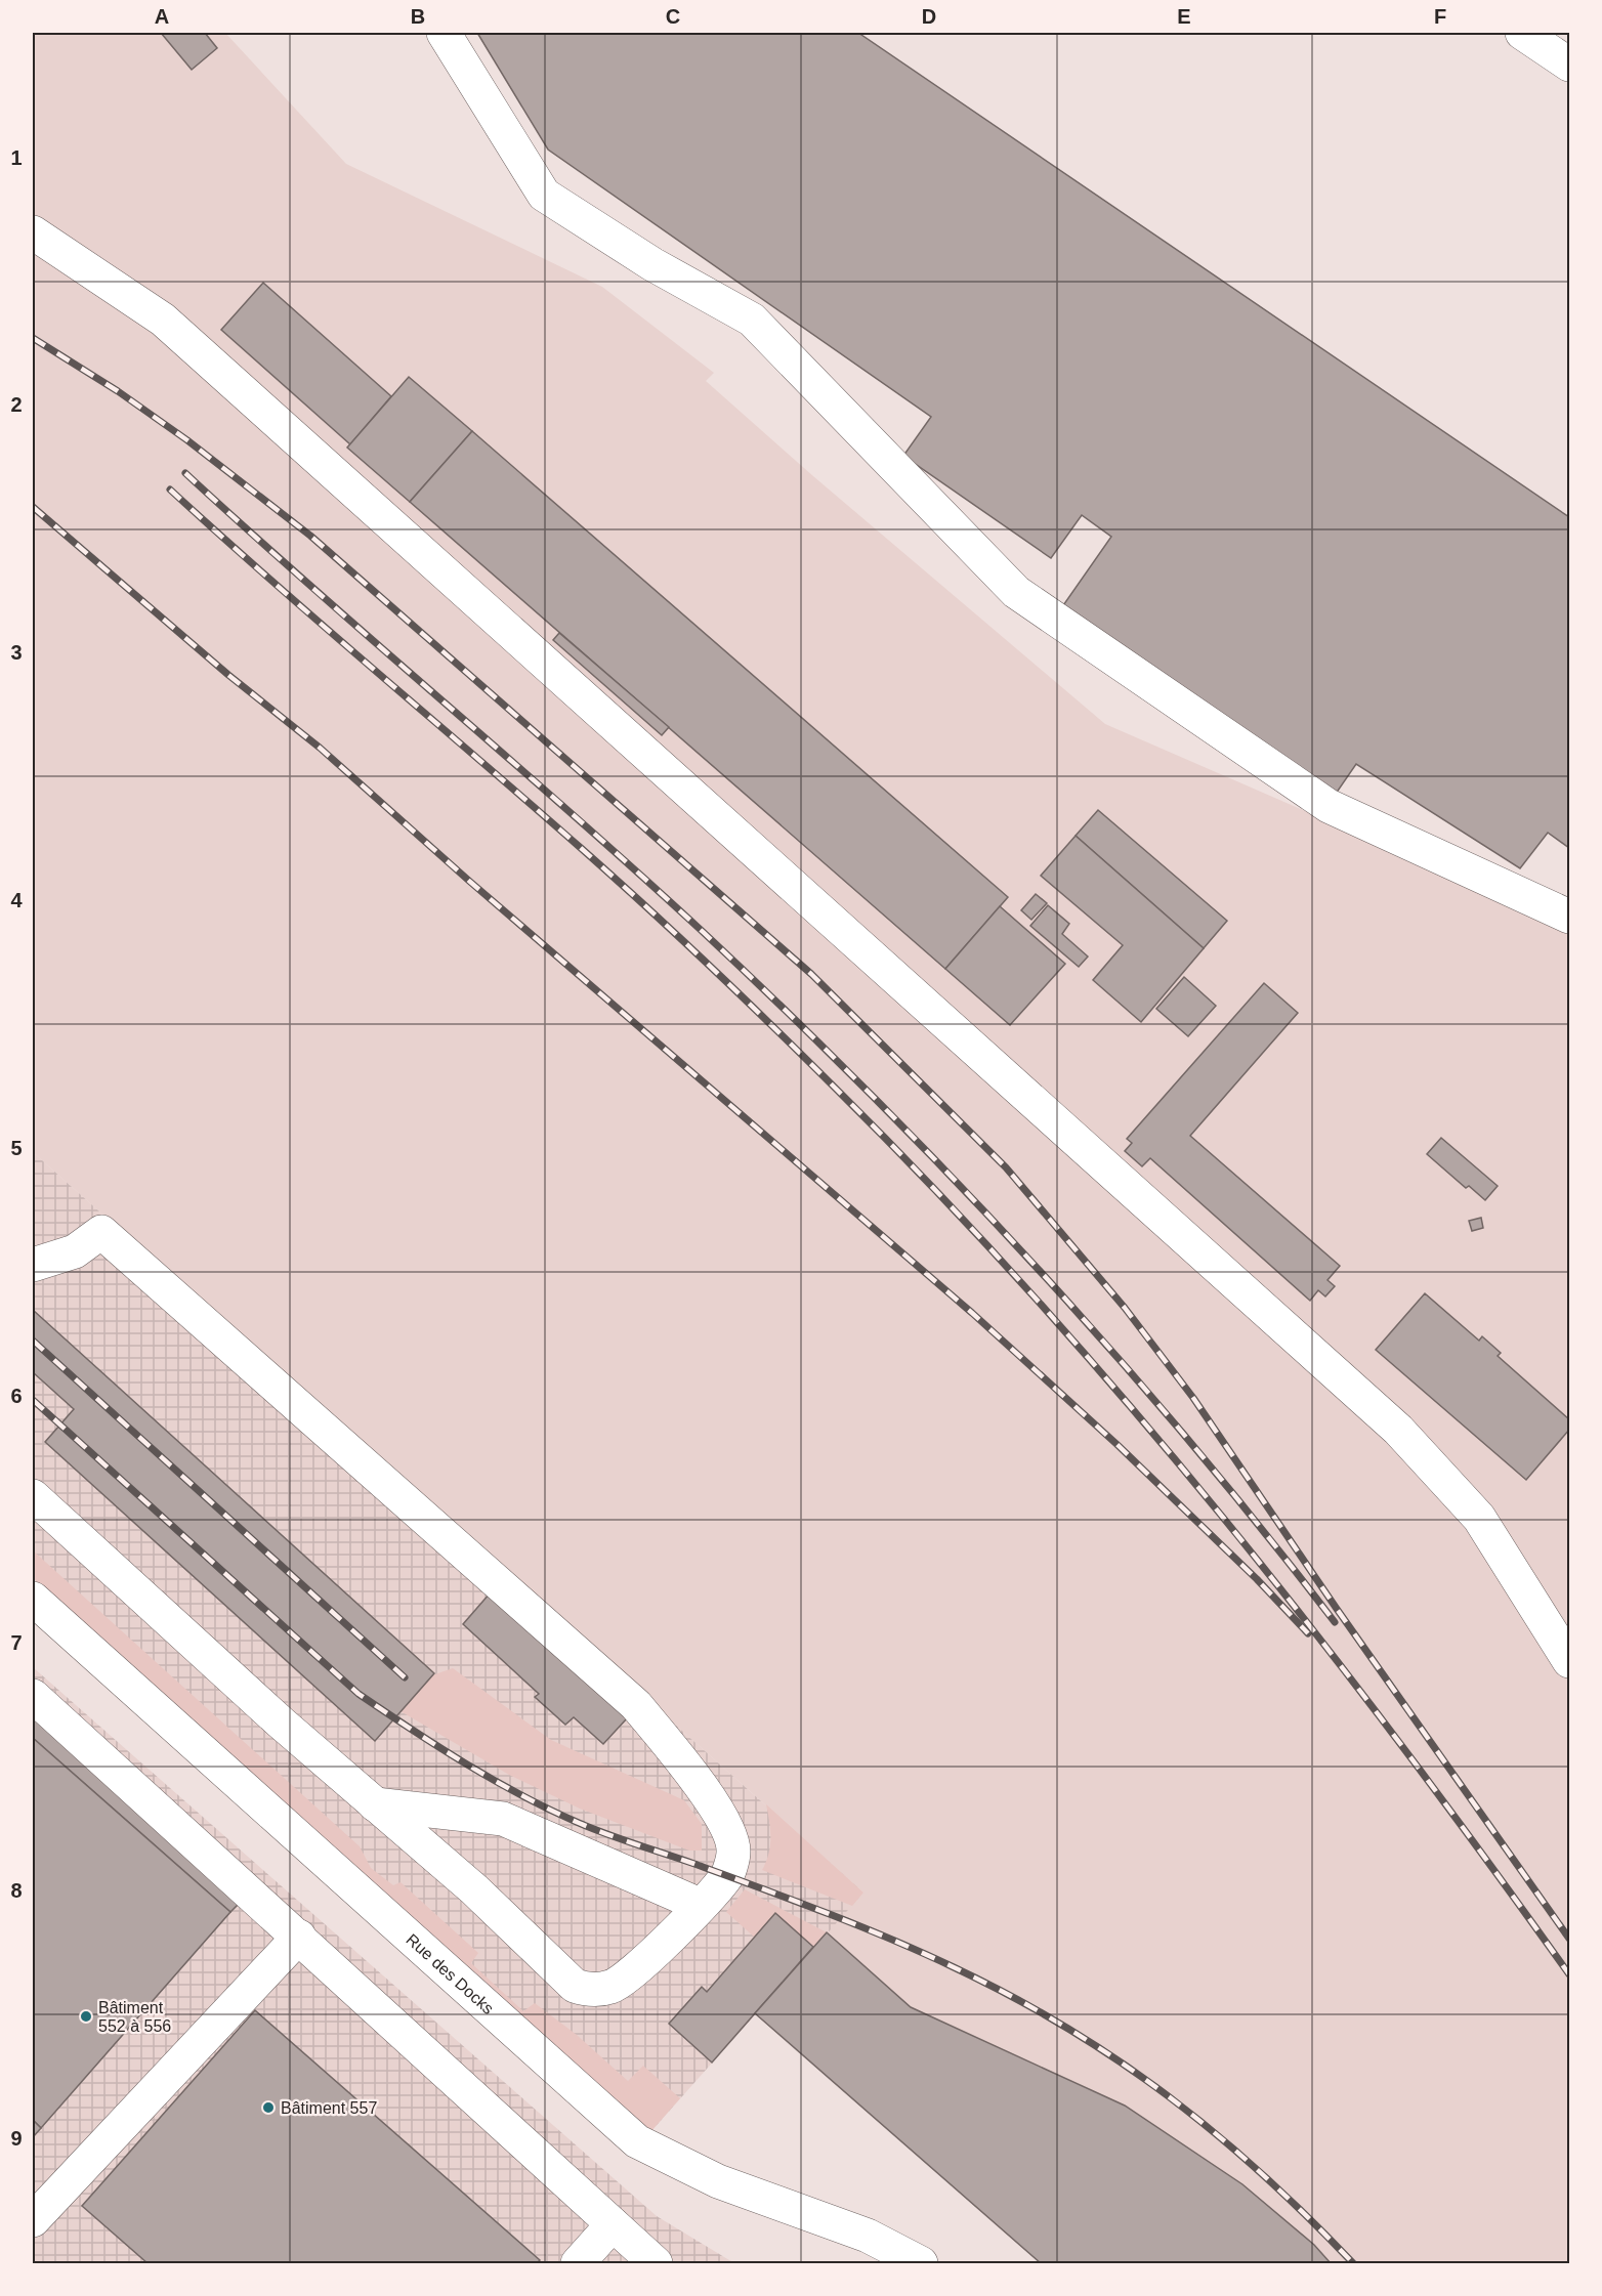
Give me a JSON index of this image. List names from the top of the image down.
{
  "streets": {
    "street": ["Rue des Docks"]
  },
  "places": ["Bâtiment 552 à 556", "Bâtiment 557"],
  "grid": {
    "columns": [
      "A",
      "B",
      "C",
      "D",
      "E",
      "F"
    ],
    "rows": [
      "1",
      "2",
      "3",
      "4",
      "5",
      "6",
      "7",
      "8",
      "9"
    ]
  }
}
